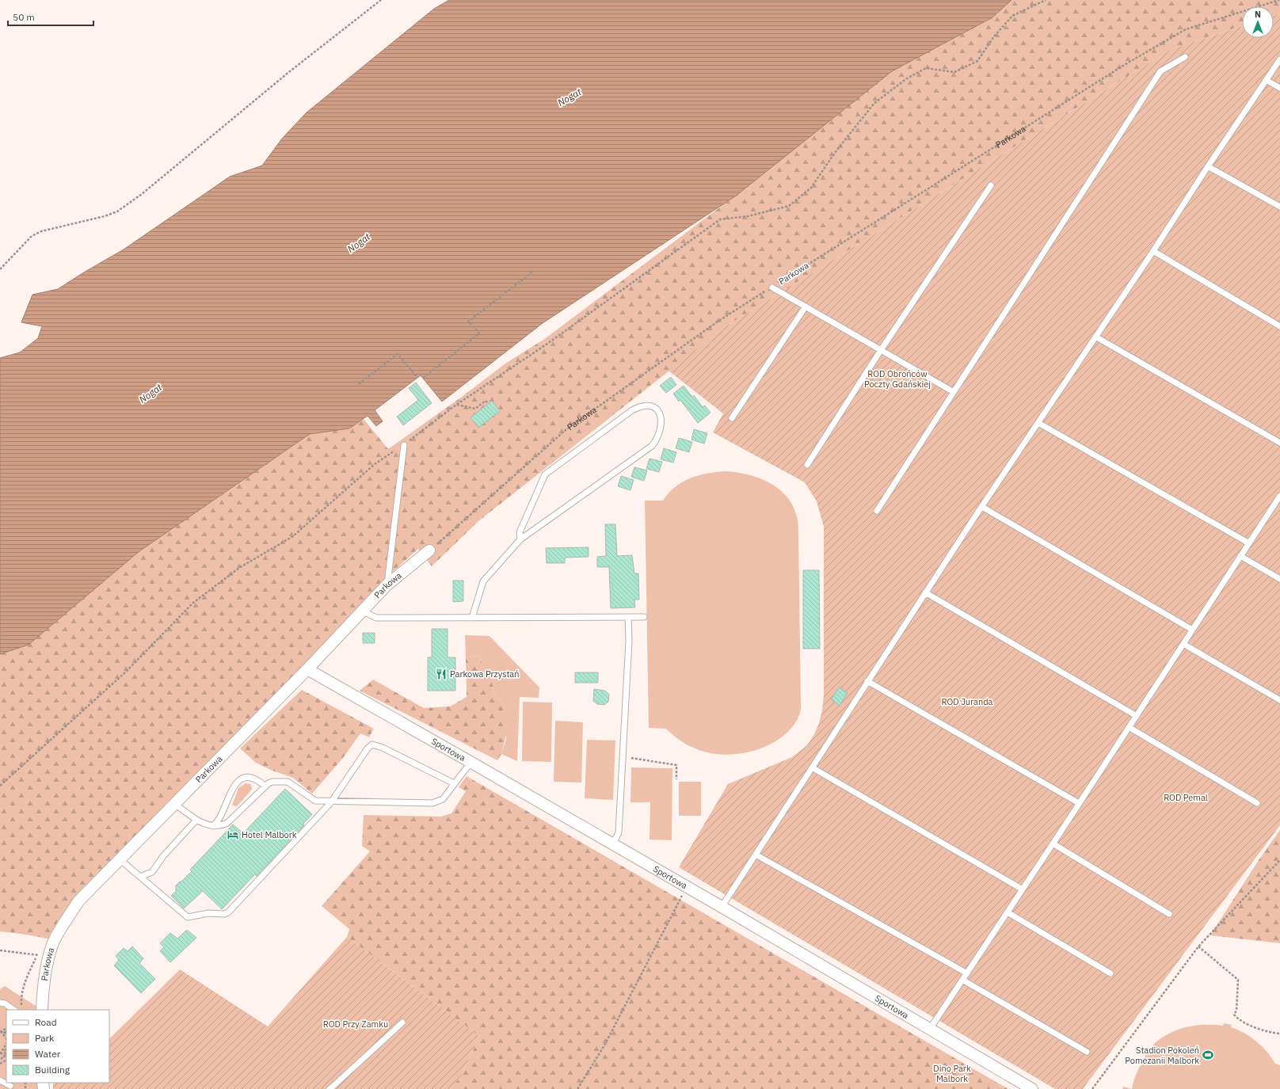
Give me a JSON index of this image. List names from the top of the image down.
{
  "streets": {
    "street": ["Parkowa", "Sportowa"]
  },
  "crossings": [
    ["Parkowa", "Sportowa"]
  ],
  "water": ["Nogat"],
  "parks": [
    "ROD Obrońców Poczty Gdańskiej",
    "ROD Juranda",
    "ROD Pemal",
    "ROD Przy Zamku",
    "Dino Park Malbork"
  ],
  "places": {
    "restaurant": ["Parkowa Przystań"],
    "hotel": ["Hotel Malbork"],
    "sports": ["Stadion Pokoleń Pomezanii Malbork"]
  },
  "legend": [
    "Road",
    "Park",
    "Water",
    "Building"
  ],
  "scale_bar": "50 m",
  "north": "top"
}
